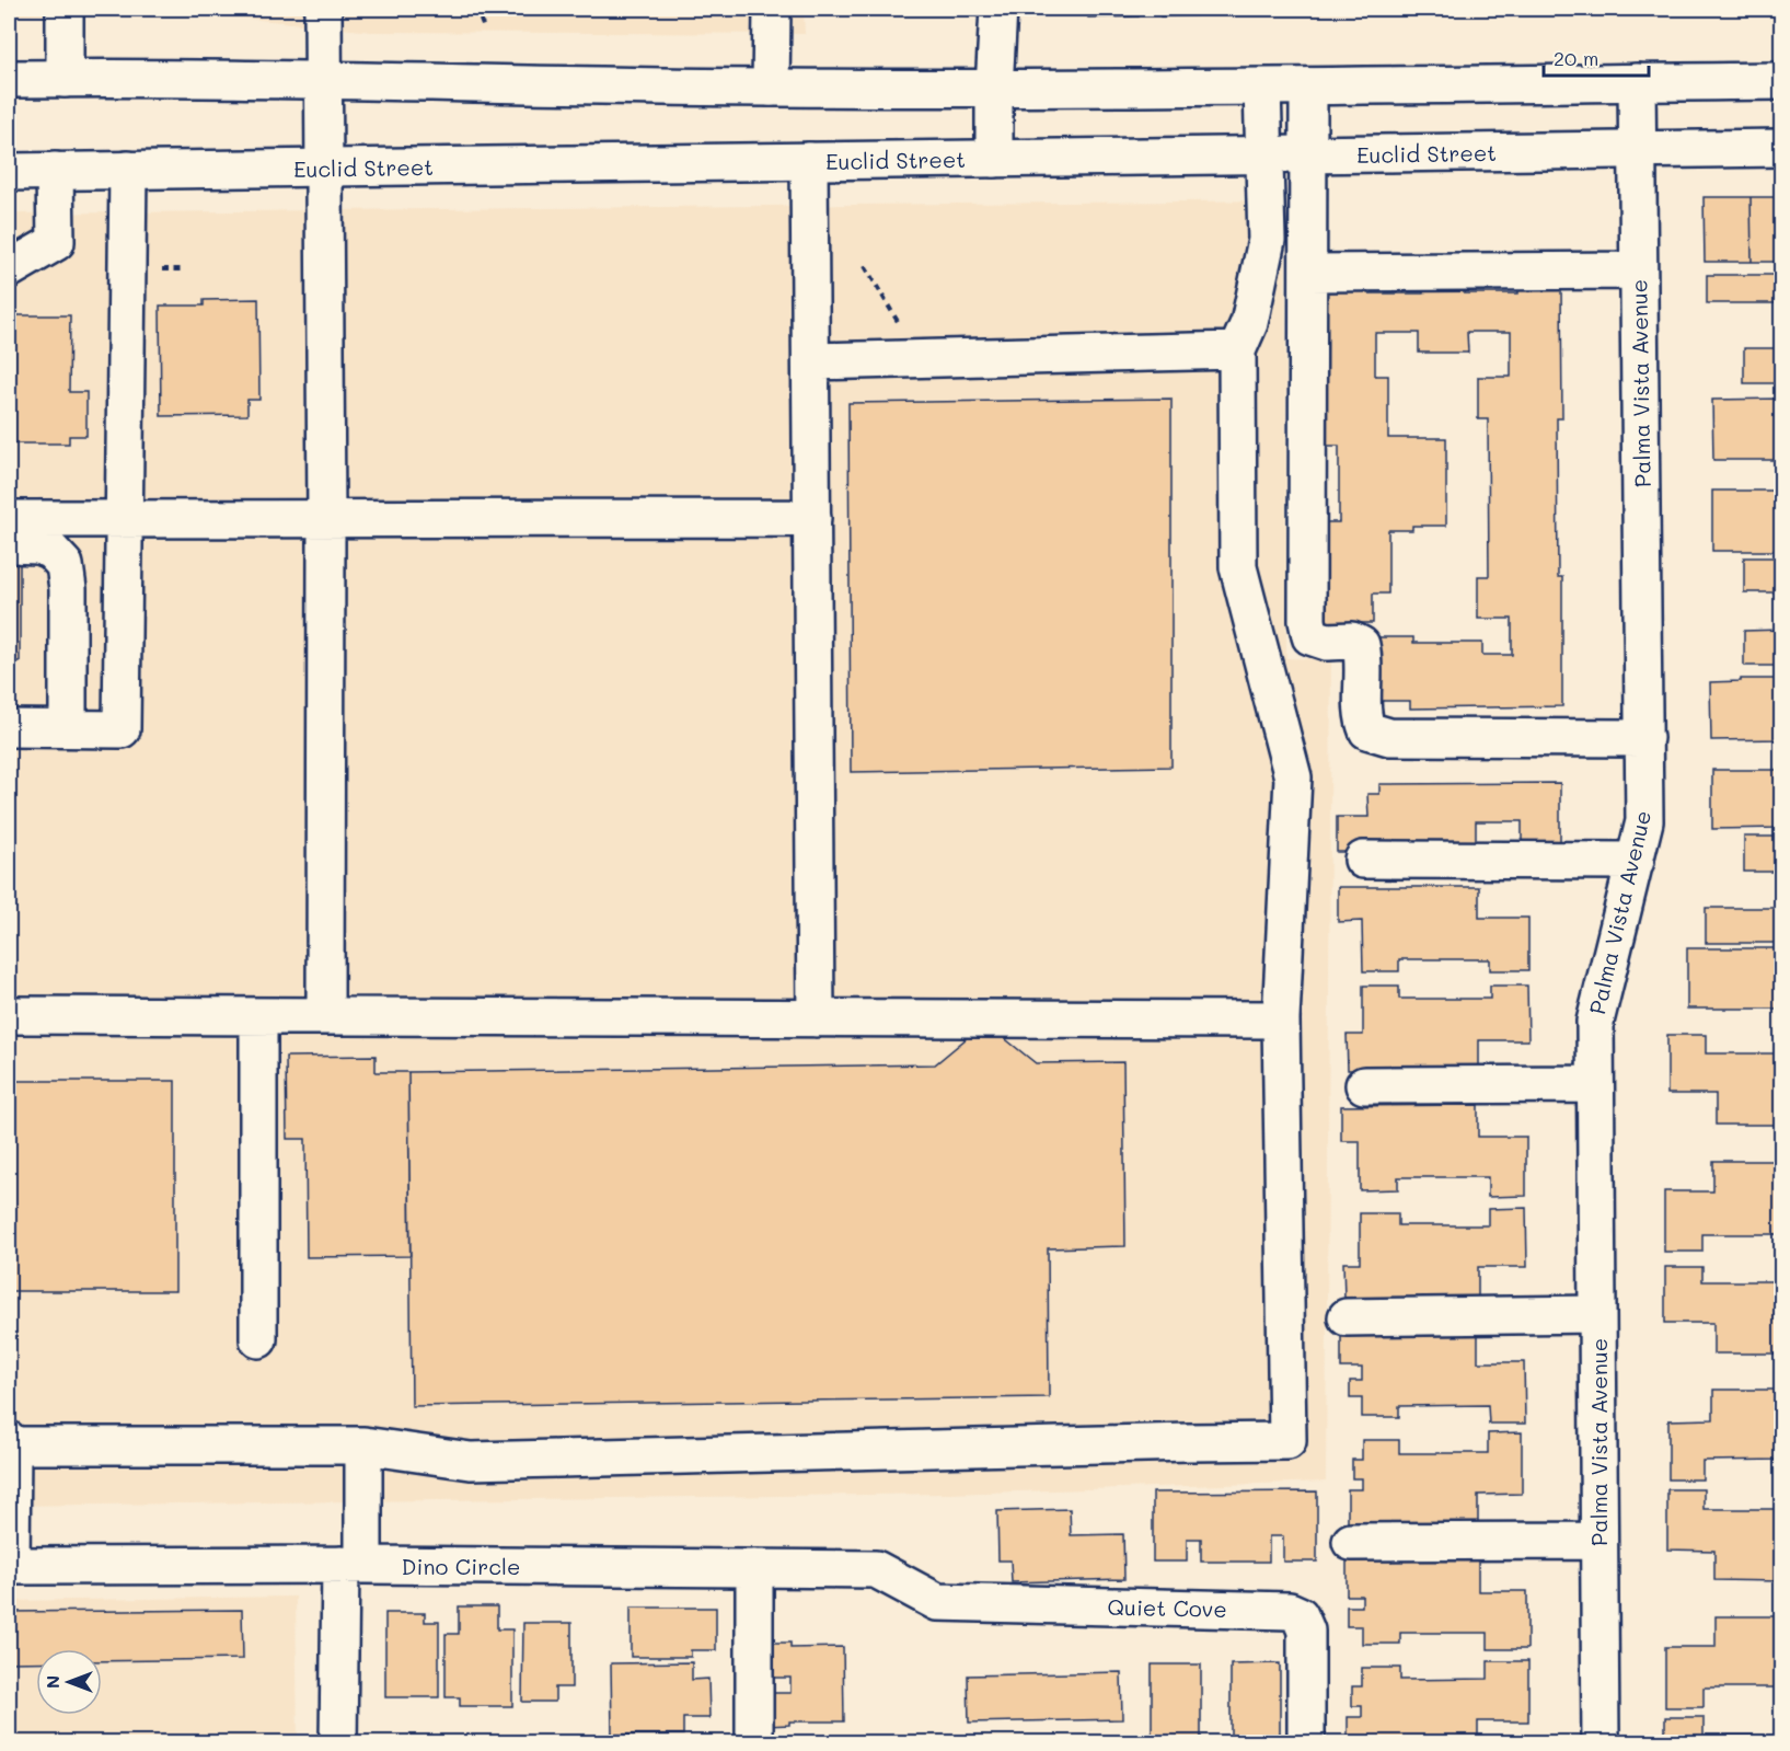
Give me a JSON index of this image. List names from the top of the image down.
{
  "streets": {
    "main road": [
      "Euclid Street",
      "Palma Vista Avenue",
      "Dino Circle",
      "Quiet Cove"
    ]
  },
  "crossings": [
    ["Euclid Street", "Palma Vista Avenue"],
    ["Dino Circle", "Quiet Cove"]
  ],
  "scale_bar": "20 m",
  "north": "left"
}
